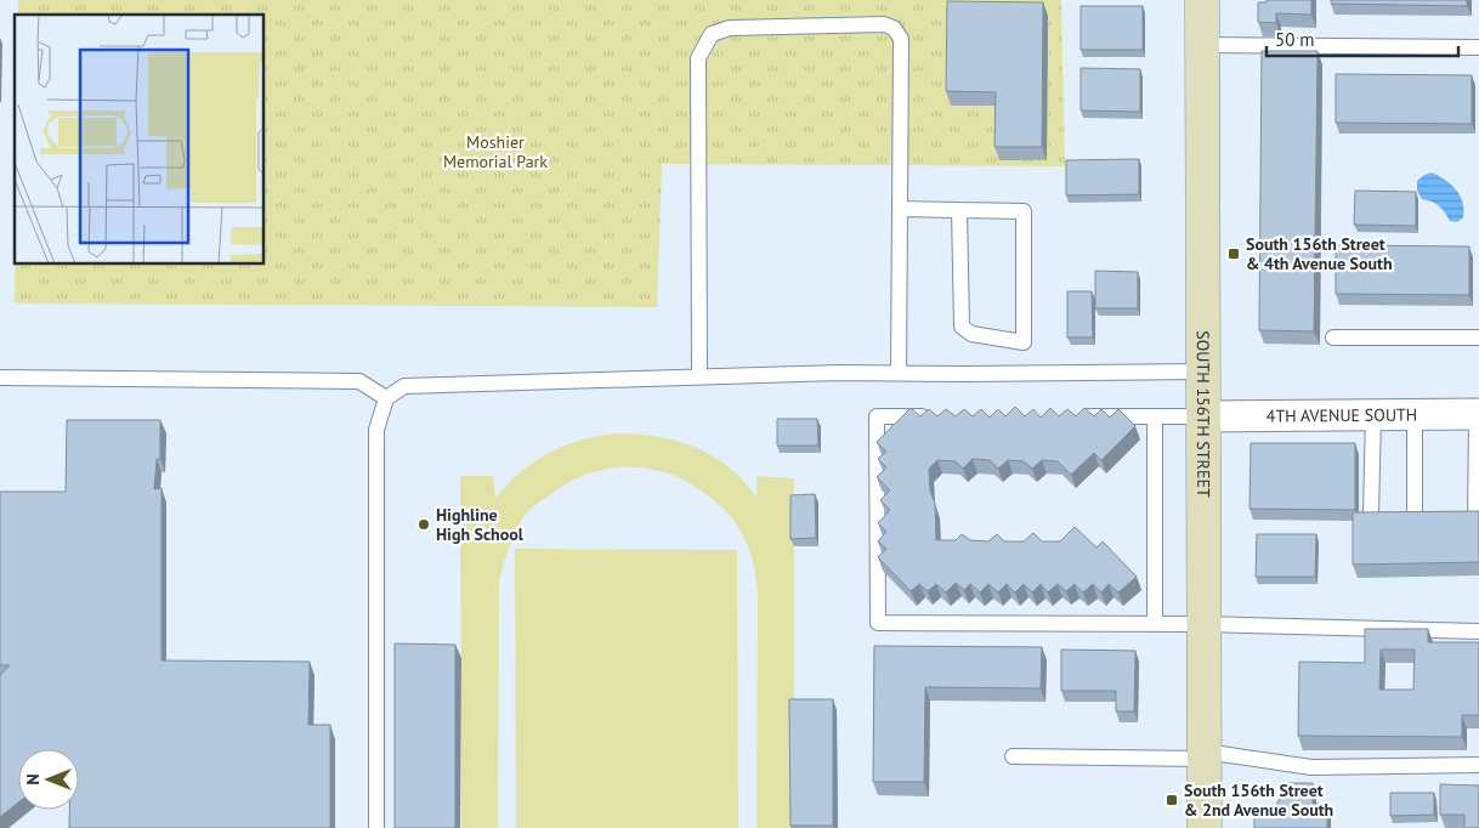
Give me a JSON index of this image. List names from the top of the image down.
{
  "streets": {
    "main road": ["SOUTH 156TH STREET"],
    "street": ["4TH AVENUE SOUTH"]
  },
  "crossings": [
    ["SOUTH 156TH STREET", "4TH AVENUE SOUTH"]
  ],
  "parks": ["Moshier Memorial Park"],
  "places": {
    "transit": ["South 156th Street & 4th Avenue South", "South 156th Street & 2nd Avenue South"],
    "other": ["Highline High School"]
  },
  "scale_bar": "50 m",
  "north": "left"
}
